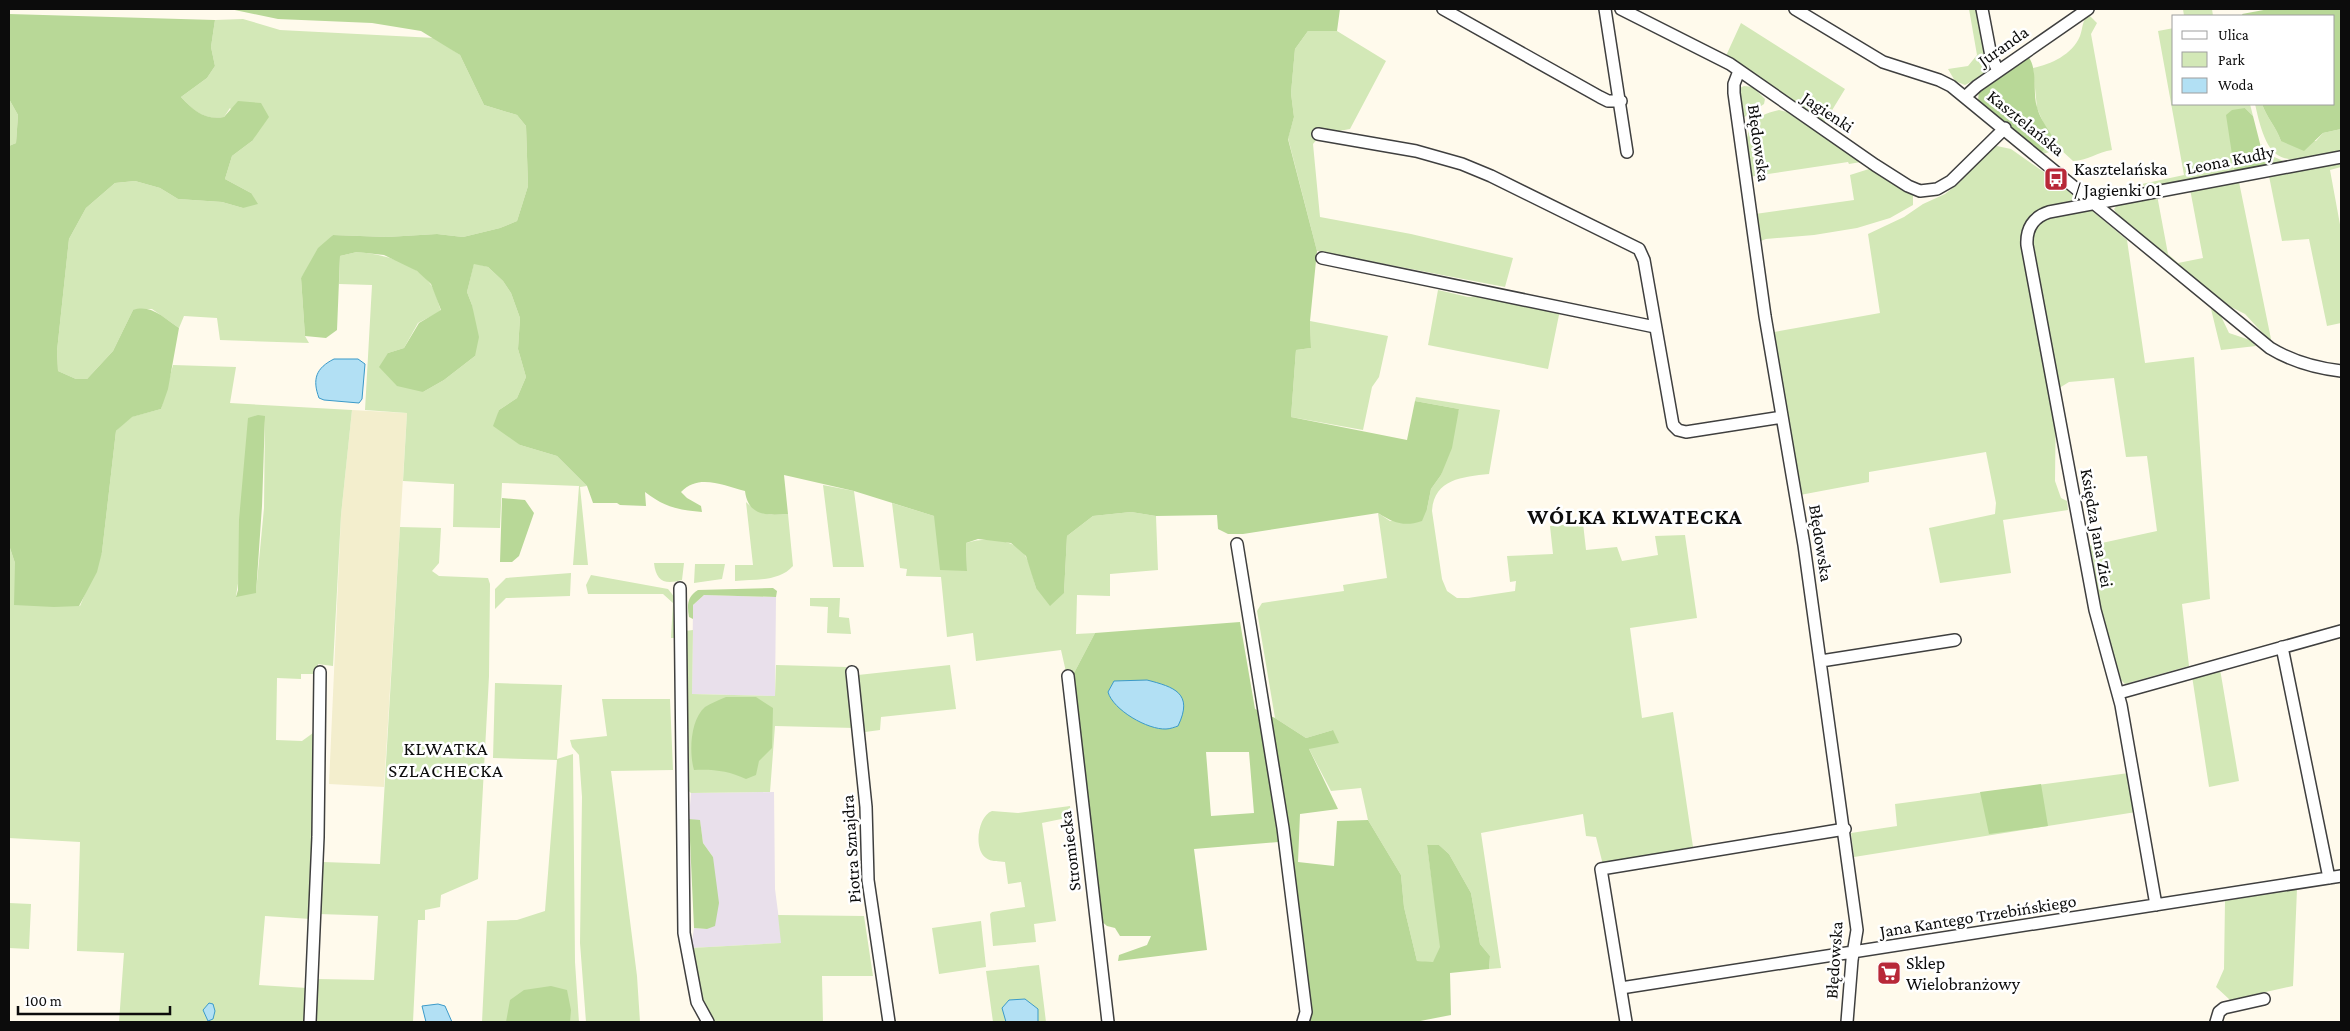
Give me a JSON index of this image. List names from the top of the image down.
{
  "streets": {
    "street": [
      "Juranda",
      "Jagienki",
      "Kasztelańska",
      "Błędowska",
      "Leona Kudły",
      "Księdza Jana Ziei",
      "Piotra Sznajdra",
      "Stromiecka",
      "Jana Kantego Trzebińskiego"
    ]
  },
  "crossings": [
    ["Juranda", "Kasztelańska"],
    ["Jagienki", "Kasztelańska"],
    ["Jagienki", "Błędowska"],
    ["Kasztelańska", "Leona Kudły"],
    ["Kasztelańska", "Księdza Jana Ziei"],
    ["Błędowska", "Jana Kantego Trzebińskiego"],
    ["Leona Kudły", "Księdza Jana Ziei"],
    ["Księdza Jana Ziei", "Jana Kantego Trzebińskiego"]
  ],
  "districts": ["WÓLKA KLWATECKA", "KLWATKA SZLACHECKA"],
  "places": {
    "bus stop": ["Kasztelańska / Jagienki 01"],
    "supermarket": ["Sklep Wielobranżowy"]
  },
  "legend": ["Ulica", "Park", "Woda"],
  "scale_bar": "100 m"
}
